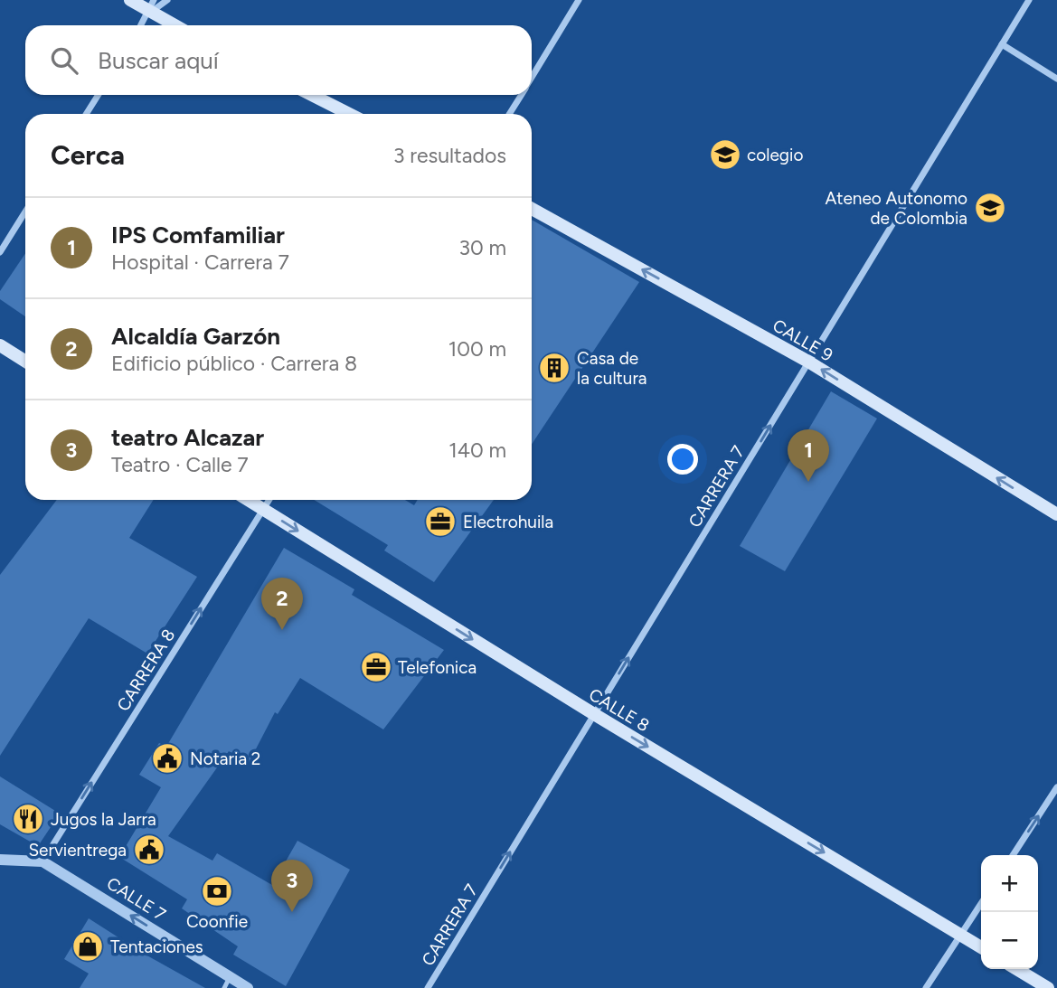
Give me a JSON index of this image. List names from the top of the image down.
{
  "streets": {
    "main road": ["CALLE 9", "CALLE 8"],
    "street": ["CARRERA 7", "CARRERA 8", "CALLE 7"]
  },
  "crossings": [
    ["CALLE 9", "CARRERA 7"],
    ["CARRERA 7", "CALLE 8"],
    ["CARRERA 8", "CALLE 8"],
    ["CARRERA 8", "CALLE 7"]
  ],
  "one_way": [
    "CALLE 9",
    "CARRERA 7",
    "CARRERA 8",
    "CALLE 8",
    "CALLE 7"
  ],
  "places": {
    "school or university": ["colegio", "Ateneo Autonomo de Colombia"],
    "building": ["Casa de la cultura"],
    "office": ["Electrohuila", "Telefonica"],
    "public building": ["Notaria 2", "Servientrega"],
    "restaurant": ["Jugos la Jarra"],
    "bank": ["Coonfie"],
    "shop": ["Tentaciones"]
  },
  "page": {
    "search": "Buscar aquí",
    "heading": ["Cerca", "3 resultados"],
    "list": [
      {
        "mark": "1",
        "name": "IPS Comfamiliar",
        "note": "Hospital · Carrera 7",
        "value": "30 m"
      },
      {
        "mark": "2",
        "name": "Alcaldía Garzón",
        "note": "Edificio público · Carrera 8",
        "value": "100 m"
      },
      {
        "mark": "3",
        "name": "teatro Alcazar",
        "note": "Teatro · Calle 7",
        "value": "140 m"
      }
    ],
    "pins": ["1", "2", "3"],
    "map_buttons": ["+", "−"]
  }
}
